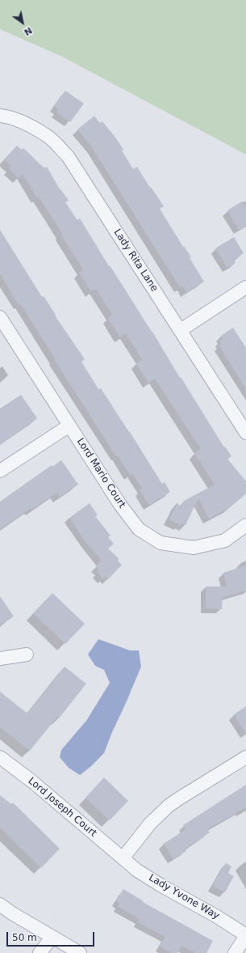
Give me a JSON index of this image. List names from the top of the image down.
{
  "streets": {
    "street": [
      "Lady Rita Lane",
      "Lord Mario Court",
      "Lord Joseph Court",
      "Lady Yvone Way"
    ]
  },
  "crossings": [
    ["Lord Joseph Court", "Lady Yvone Way"]
  ],
  "scale_bar": "50 m",
  "north": "bottom right"
}
